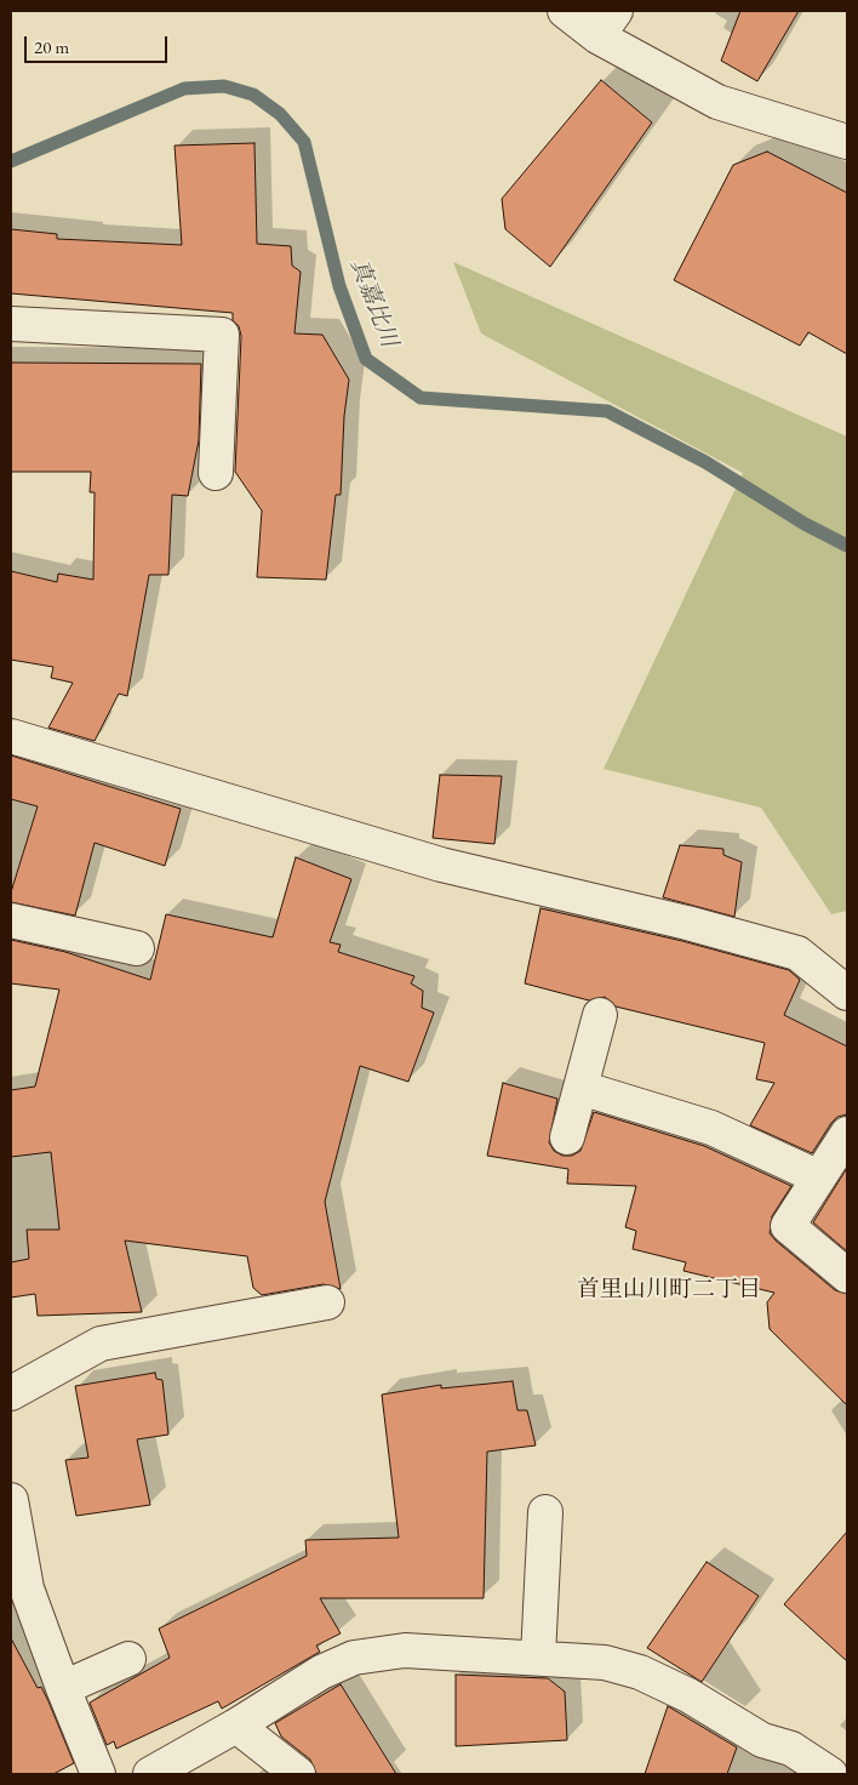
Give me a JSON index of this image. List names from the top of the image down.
{
  "districts": ["首里山川町二丁目"],
  "water": ["真嘉比川"],
  "scale_bar": "20 m"
}
